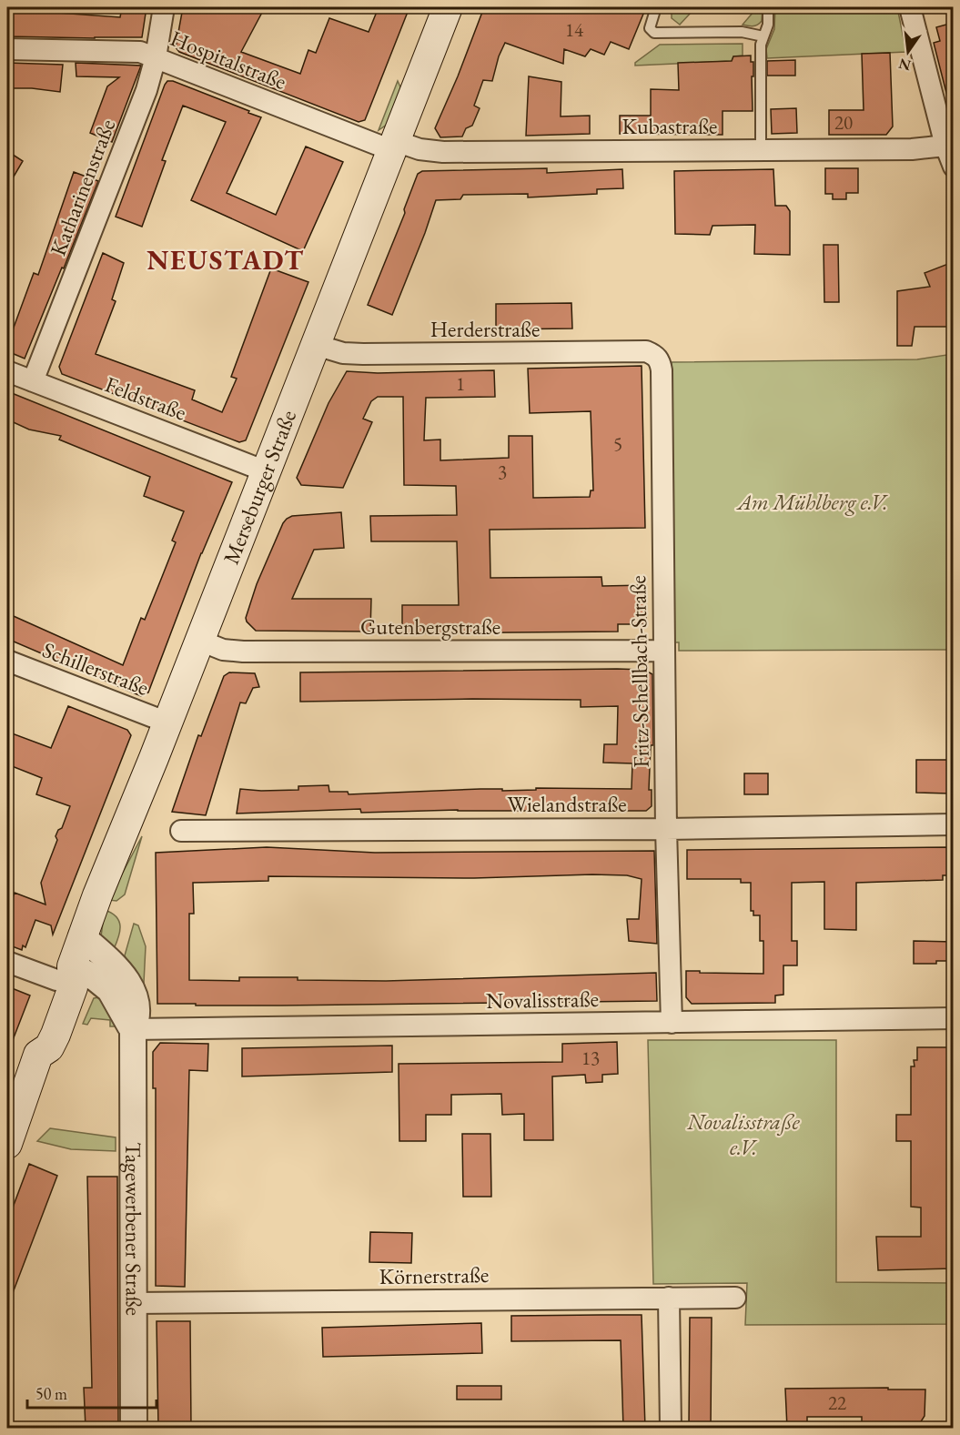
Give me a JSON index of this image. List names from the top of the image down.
{
  "streets": {
    "main road": ["Merseburger Straße"],
    "street": [
      "Hospitalstraße",
      "Kubastraße",
      "Katharinenstraße",
      "Herderstraße",
      "Feldstraße",
      "Gutenbergstraße",
      "Schillerstraße",
      "Fritz-Schellbach-Straße",
      "Wielandstraße",
      "Novalisstraße",
      "Tagewerbener Straße",
      "Körnerstraße"
    ]
  },
  "crossings": [
    ["Hospitalstraße", "Kubastraße"],
    ["Hospitalstraße", "Katharinenstraße"],
    ["Hospitalstraße", "Merseburger Straße"],
    ["Kubastraße", "Merseburger Straße"],
    ["Katharinenstraße", "Feldstraße"],
    ["Herderstraße", "Merseburger Straße"],
    ["Herderstraße", "Fritz-Schellbach-Straße"],
    ["Feldstraße", "Merseburger Straße"],
    ["Merseburger Straße", "Gutenbergstraße"],
    ["Merseburger Straße", "Schillerstraße"],
    ["Merseburger Straße", "Tagewerbener Straße"],
    ["Gutenbergstraße", "Fritz-Schellbach-Straße"],
    ["Fritz-Schellbach-Straße", "Wielandstraße"],
    ["Fritz-Schellbach-Straße", "Novalisstraße"],
    ["Novalisstraße", "Tagewerbener Straße"],
    ["Tagewerbener Straße", "Körnerstraße"]
  ],
  "districts": ["NEUSTADT"],
  "parks": ["Am Mühlberg e.V.", "Novalisstraße e.V."],
  "house_numbers": [
    "14",
    "20",
    "1",
    "5",
    "3",
    "13",
    "22"
  ],
  "scale_bar": "50 m",
  "north": "bottom"
}
